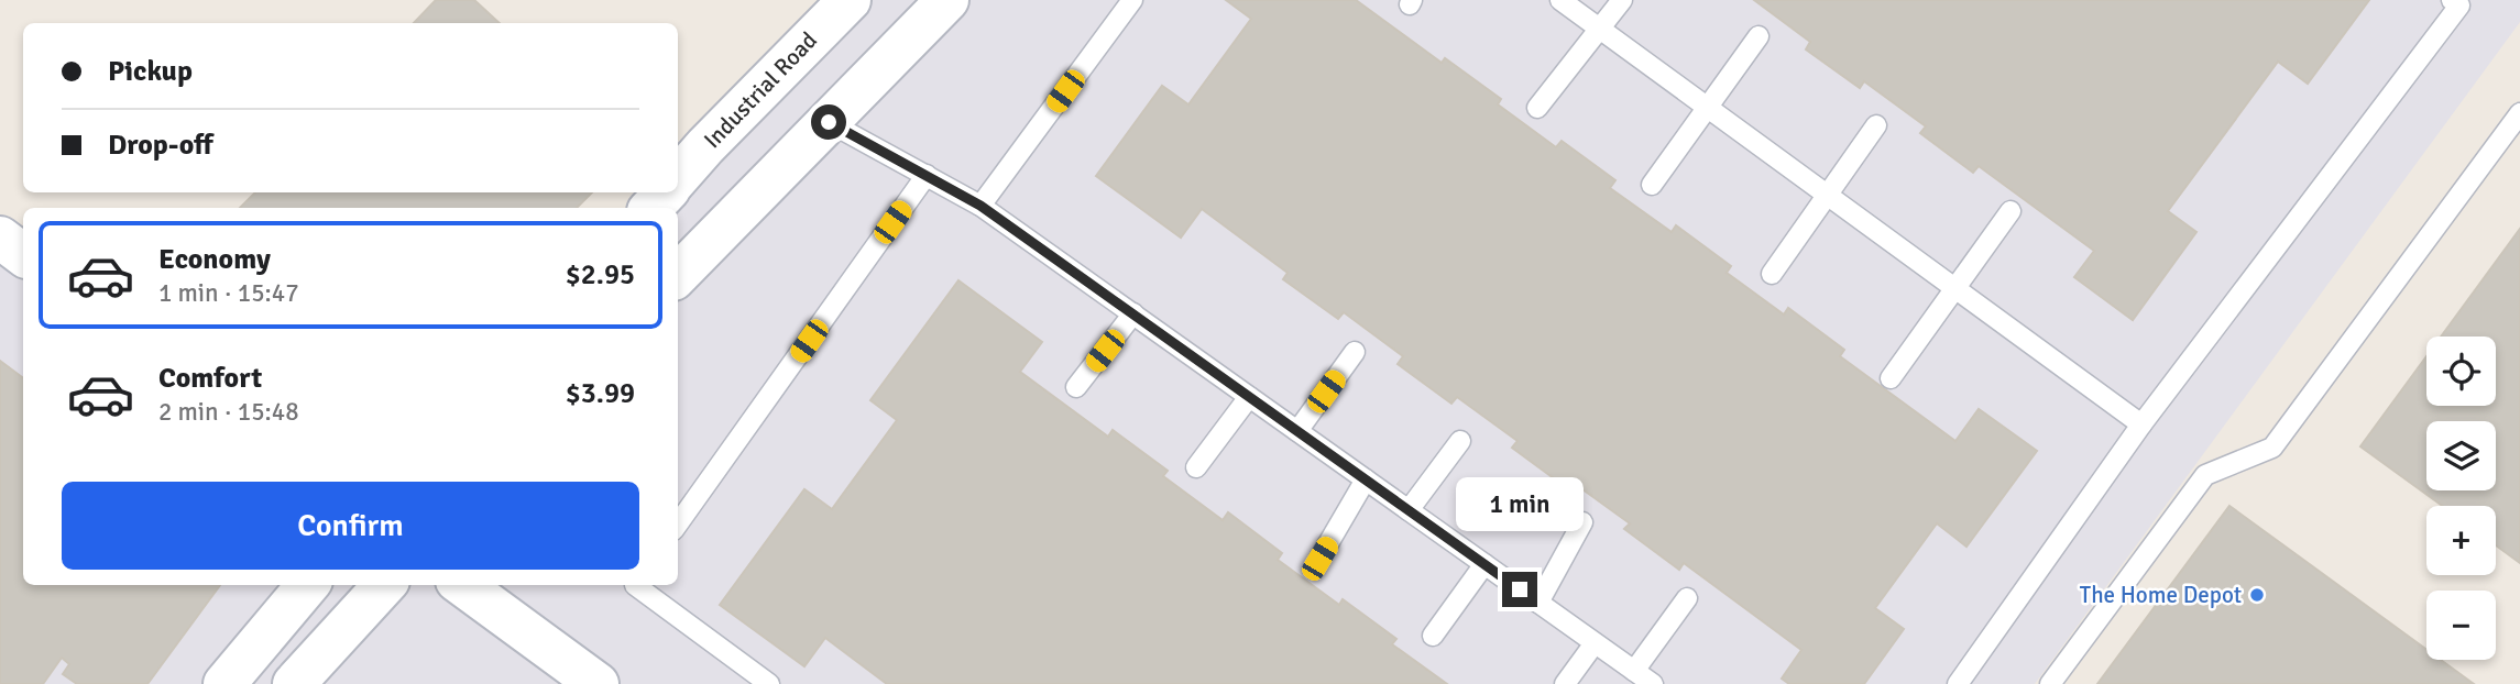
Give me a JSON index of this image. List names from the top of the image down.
{
  "streets": {
    "main road": ["Industrial Road"]
  },
  "places": ["The Home Depot"],
  "page": {
    "banner": ["Pickup", "Drop-off"],
    "list": [
      {
        "name": "Economy",
        "note": "1 min · 15:47",
        "value": "$2.95"
      },
      {
        "name": "Comfort",
        "note": "2 min · 15:48",
        "value": "$3.99"
      }
    ],
    "map_buttons": ["+", "−"],
    "buttons": "Confirm",
    "bubble": "1 min"
  }
}
